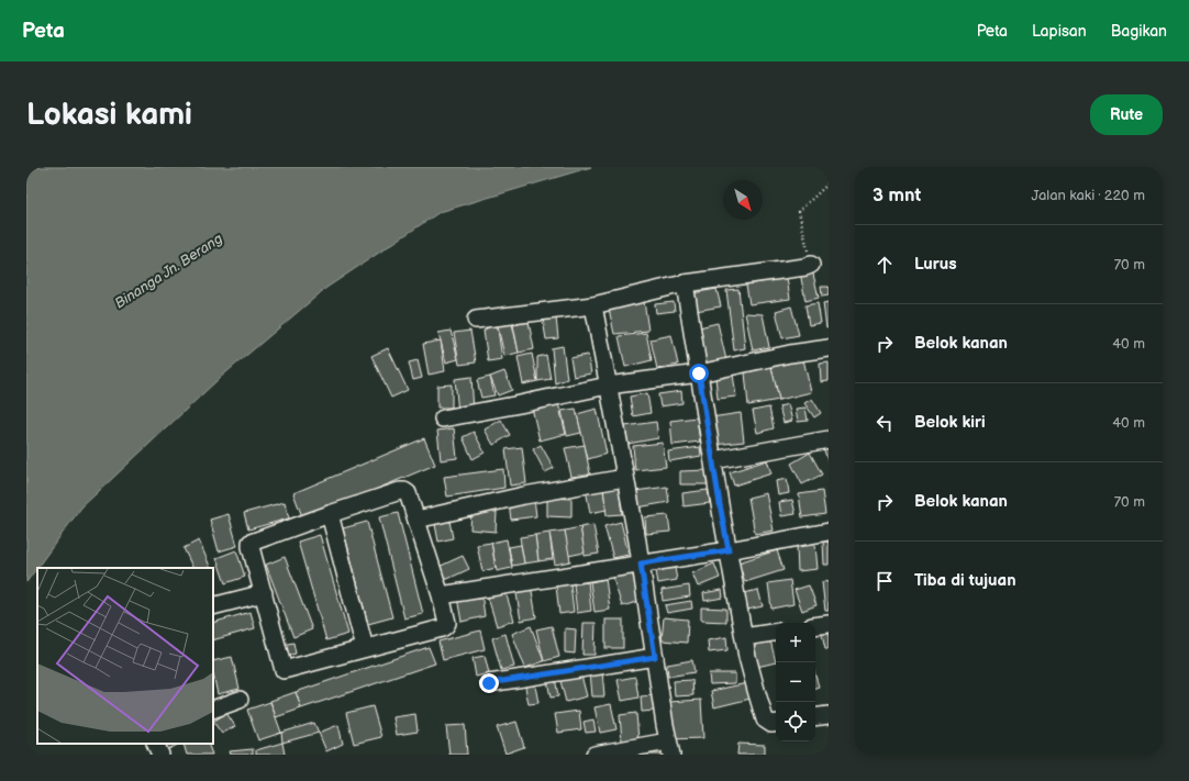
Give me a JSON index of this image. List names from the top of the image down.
{
  "water": ["Binanga Jn. Berang"],
  "north": "bottom right",
  "page": {
    "header": "Peta",
    "nav": ["Peta", "Lapisan", "Bagikan"],
    "buttons": "Rute",
    "title": "Lokasi kami",
    "heading": ["3 mnt", "Jalan kaki · 220 m"],
    "list": [
      ["Lurus", "70 m"],
      ["Belok kanan", "40 m"],
      ["Belok kiri", "40 m"],
      ["Belok kanan", "70 m"],
      "Tiba di tujuan"
    ],
    "map_buttons": ["+", "−"]
  }
}
